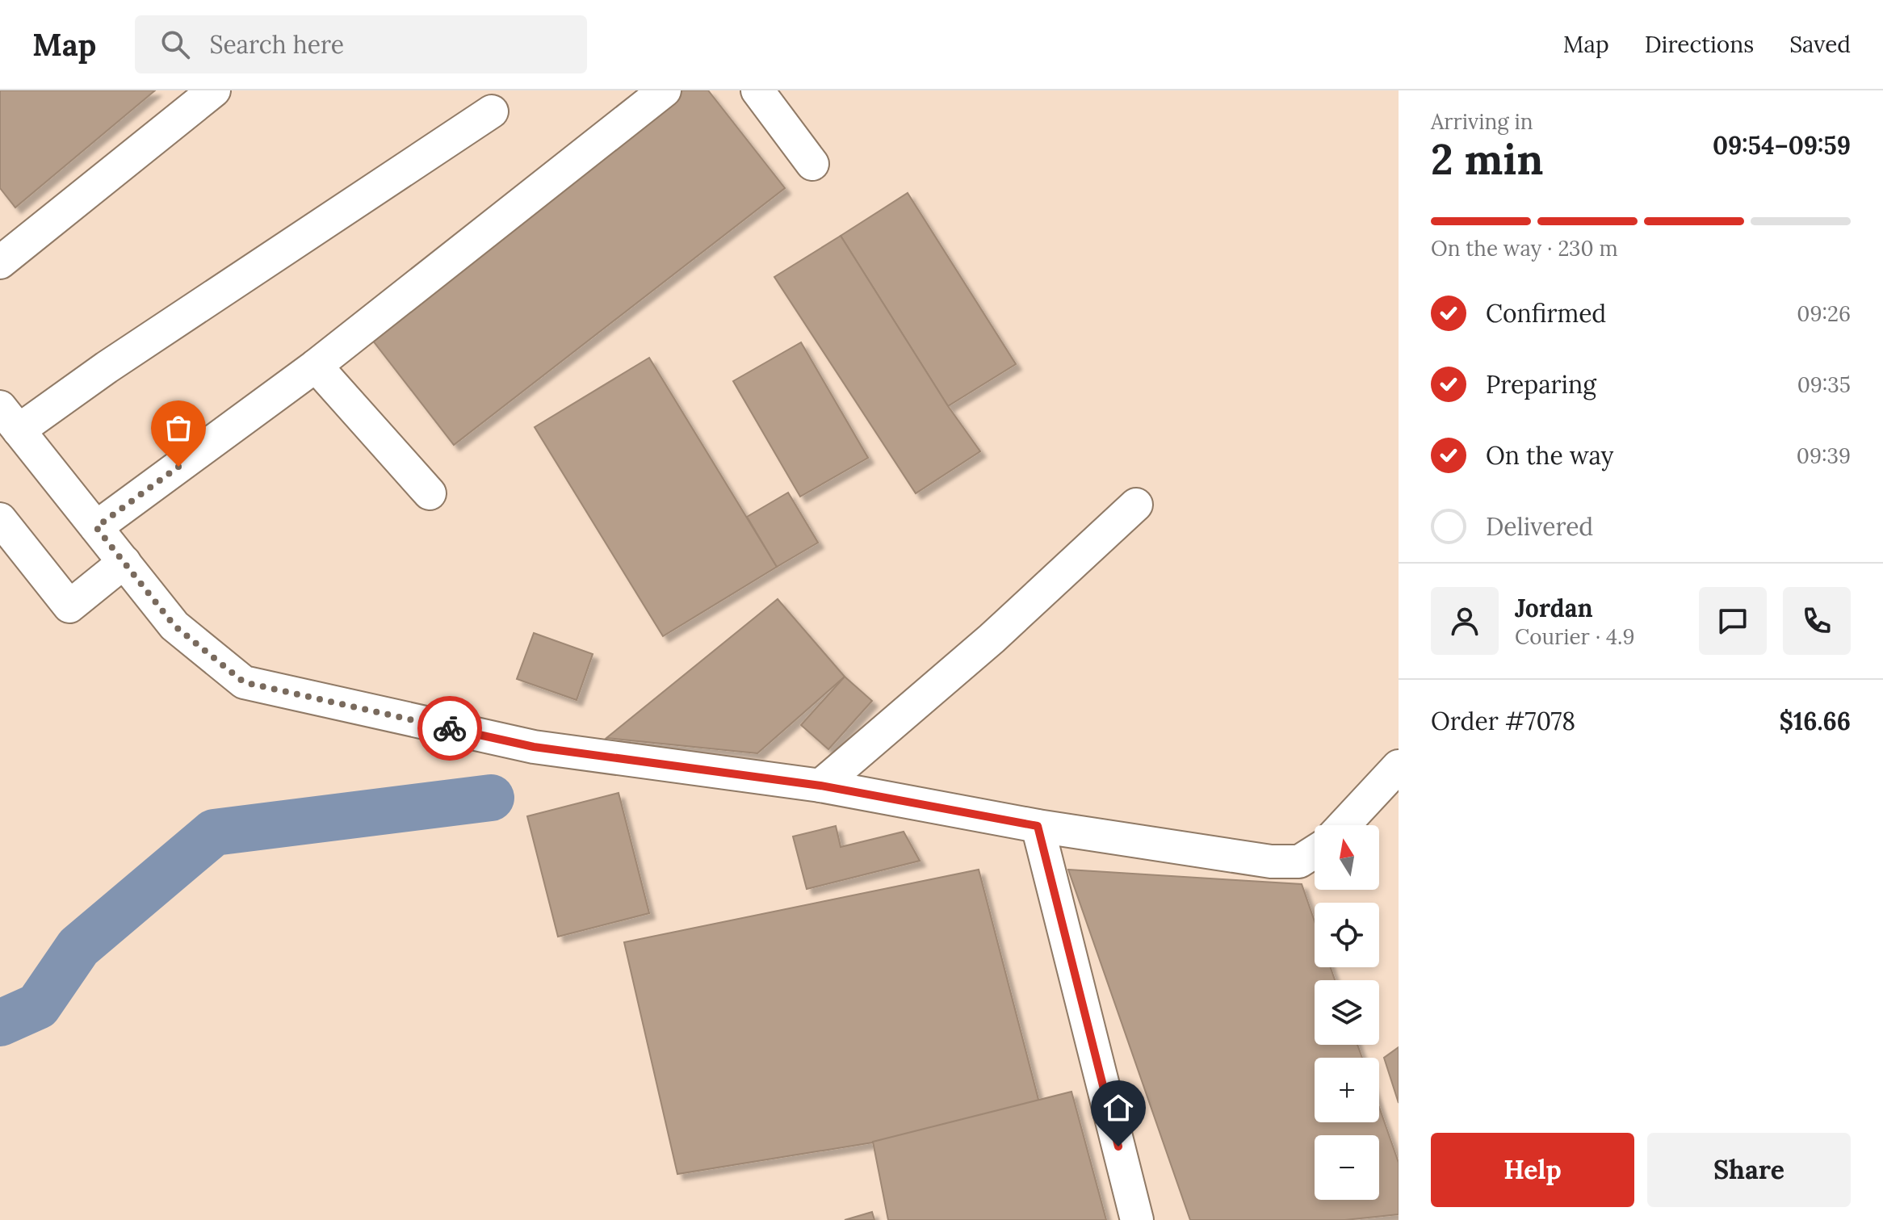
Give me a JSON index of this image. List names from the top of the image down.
{
  "north": "top",
  "page": {
    "header": "Map",
    "search": "Search here",
    "nav": ["Map", "Directions", "Saved"],
    "heading": ["2 min", "Arriving in", "09:54–09:59"],
    "panel": [
      "Jordan",
      "Courier · 4.9",
      "Order #7078",
      "$16.66"
    ],
    "bar": "On the way · 230 m",
    "list": [
      ["Confirmed", "09:26"],
      ["Preparing", "09:35"],
      ["On the way", "09:39"],
      "Delivered"
    ],
    "map_buttons": ["+", "−"],
    "buttons": ["Help", "Share"]
  }
}
